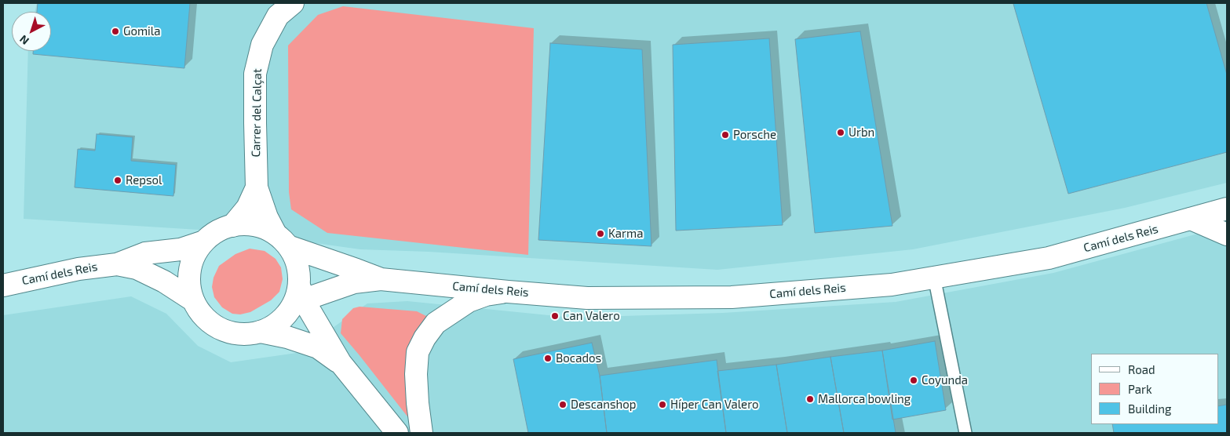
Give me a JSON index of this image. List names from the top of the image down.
{
  "streets": {
    "street": ["Carrer del Calçat", "Camí dels Reis"]
  },
  "places": [
    "Gomila",
    "Urbn",
    "Porsche",
    "Repsol",
    "Karma",
    "Can Valero",
    "Bocados",
    "Coyunda",
    "Mallorca bowling",
    "Descanshop",
    "Híper Can Valero"
  ],
  "legend": ["Road", "Park", "Building"],
  "north": "bottom left"
}
